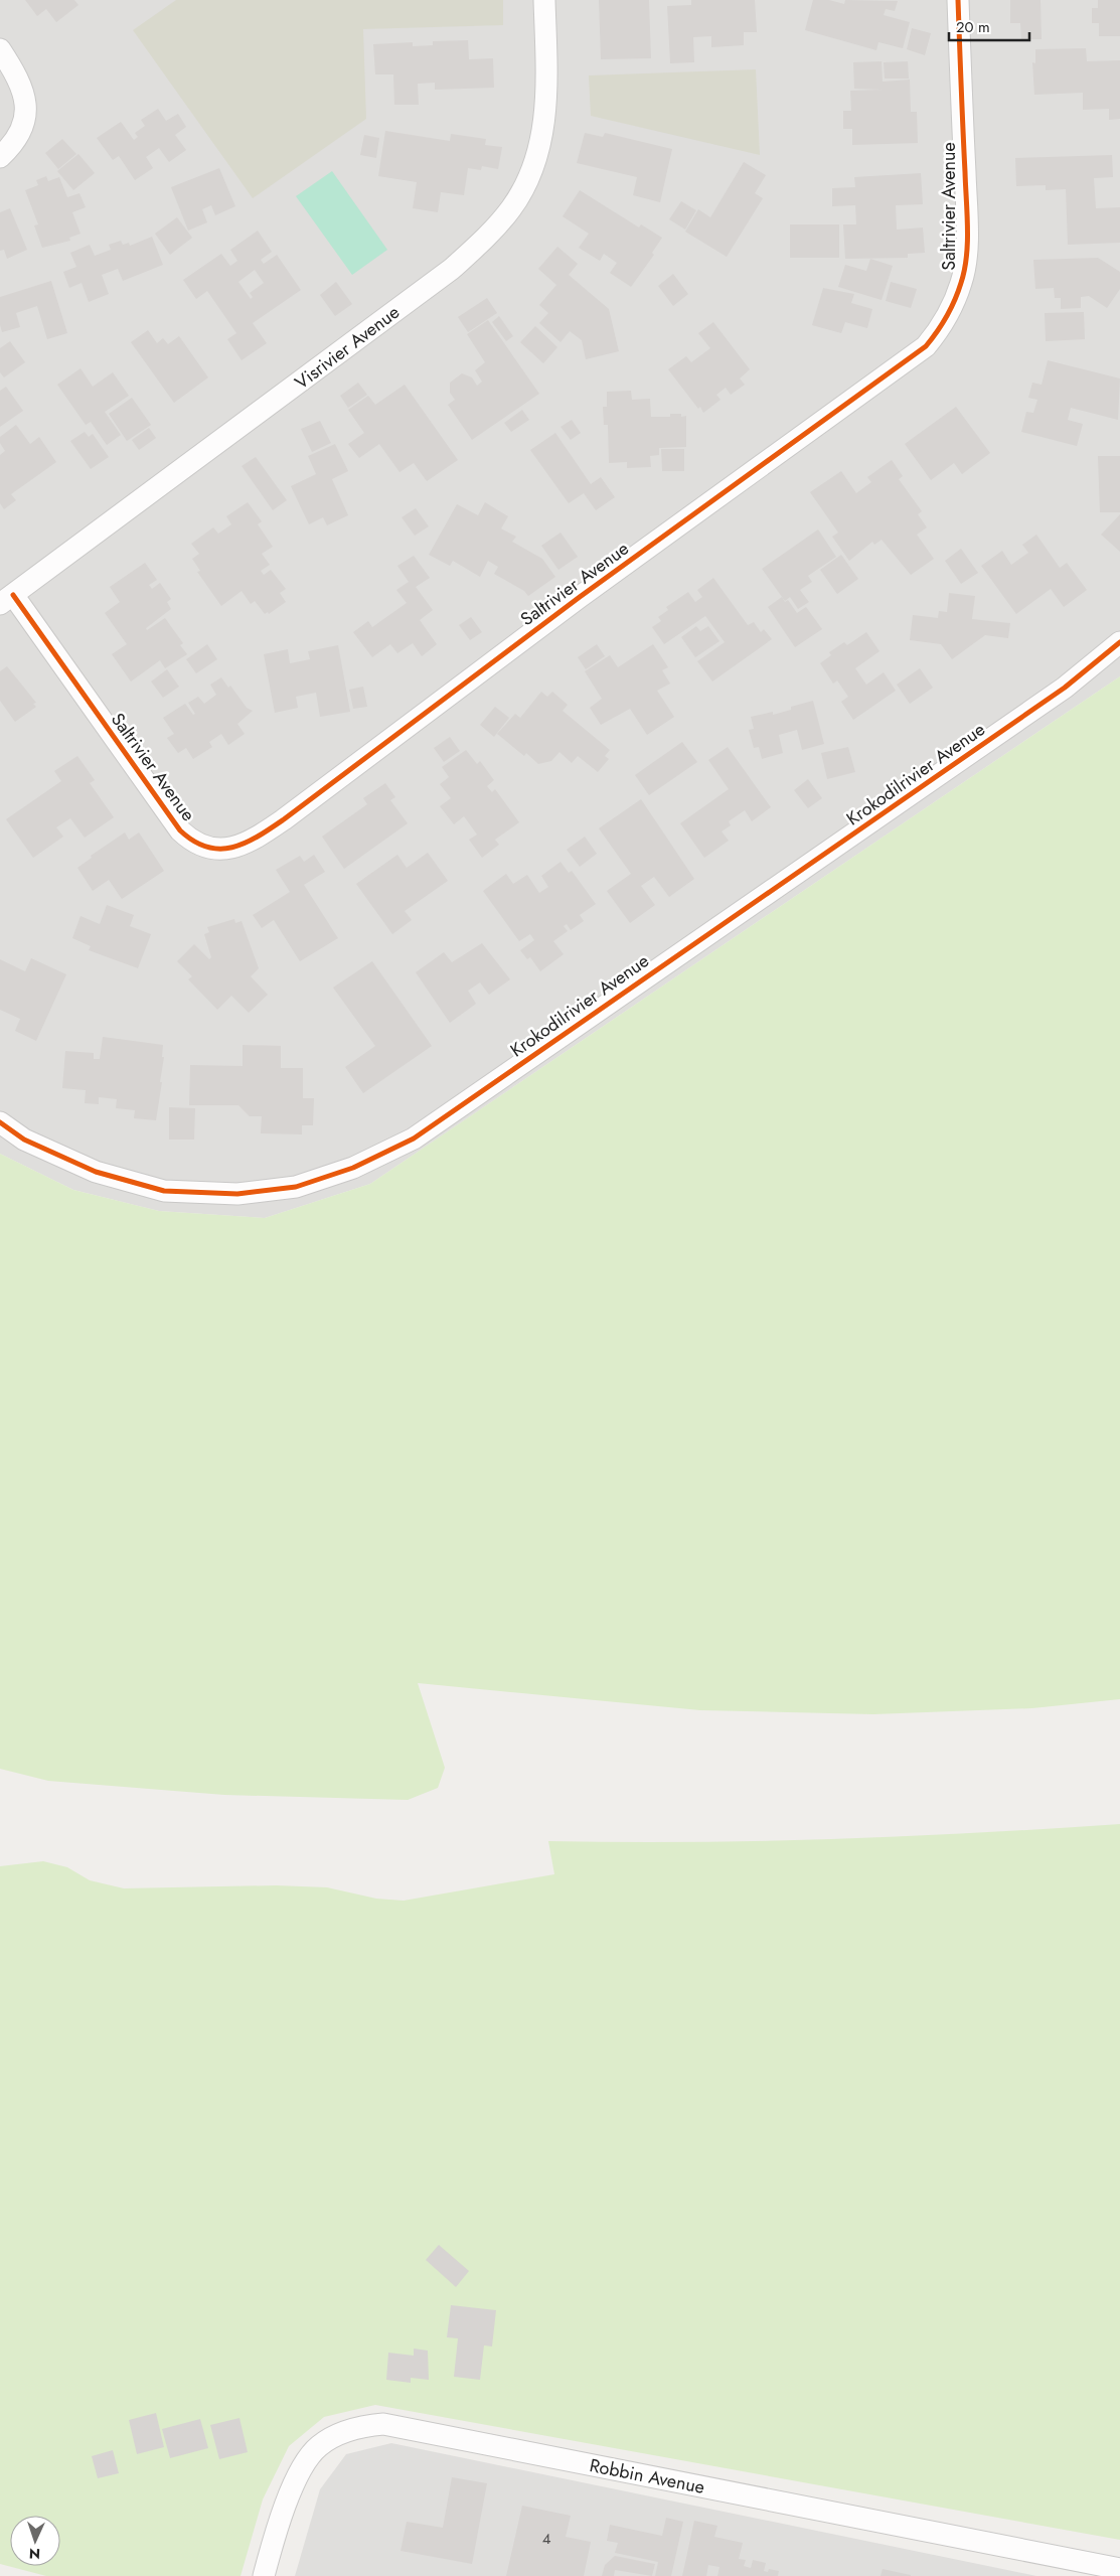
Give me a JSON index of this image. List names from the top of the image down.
{
  "streets": {
    "street": [
      "Saltrivier Avenue",
      "Visrivier Avenue",
      "Krokodilrivier Avenue",
      "Robbin Avenue"
    ]
  },
  "crossings": [
    ["Saltrivier Avenue", "Visrivier Avenue"]
  ],
  "house_numbers": ["4"],
  "scale_bar": "20 m",
  "north": "bottom"
}
